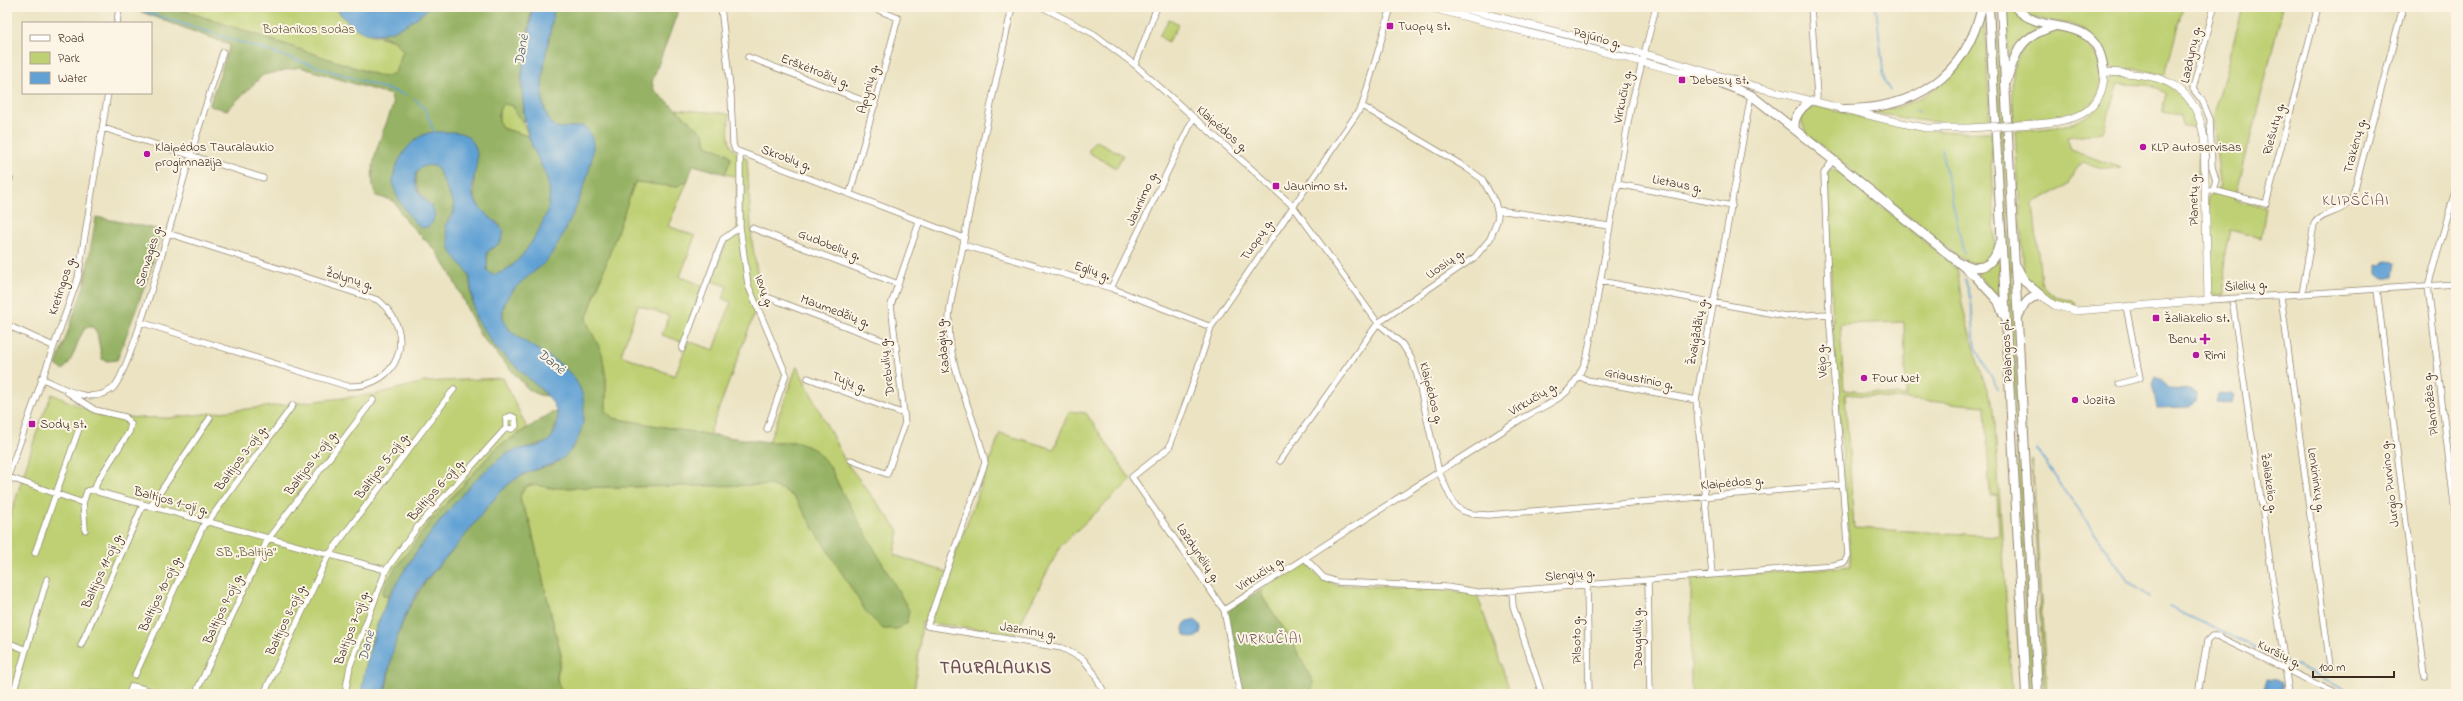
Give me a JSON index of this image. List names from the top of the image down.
{
  "streets": {
    "highway": ["Palangos pl."],
    "main road": ["Pajūrio g.", "Planetų g.", "Šilelių g."],
    "street": [
      "Lazdynų g.",
      "Erškėtrožių g.",
      "Apynių g.",
      "Virkučių g.",
      "Klaipėdos g.",
      "Riešutų g.",
      "Trakėnų g.",
      "Skroblų g.",
      "Lietaus g.",
      "Jaunimo g.",
      "Tuopų g.",
      "Gudobelių g.",
      "Senvagės g.",
      "Uosių g.",
      "Eglių g.",
      "Žolynų g.",
      "Kretingos g.",
      "Ievų g.",
      "Maumedžių g.",
      "Žvaigždžių g.",
      "Kadagių g.",
      "Vėjo g.",
      "Drebulių g.",
      "Griaustinio g.",
      "Tujų g.",
      "Plantožės g.",
      "Baltijos 3-oji g.",
      "Baltijos 4-oji g.",
      "Baltijos 5-oji g.",
      "Lenkininkų g.",
      "Žaliakelio g.",
      "Jurgio Purvino g.",
      "Baltijos 6-oji g.",
      "Baltijos 1-oji g.",
      "Lazdynėlių g.",
      "Baltijos 11-oji g.",
      "Slengių g.",
      "Baltijos 10-oji g.",
      "Baltijos 9-oji g.",
      "Baltijos 8-oji g.",
      "Baltijos 7-oji g.",
      "Jazminų g.",
      "Daugulių g.",
      "Pilsoto g.",
      "Kuršių g."
    ]
  },
  "crossings": [
    ["Pajūrio g.", "Virkučių g."],
    ["Pajūrio g.", "Planetų g."],
    ["Lazdynų g.", "Riešutų g."],
    ["Lazdynų g.", "Planetų g."],
    ["Erškėtrožių g.", "Apynių g."],
    ["Apynių g.", "Skroblų g."],
    ["Virkučių g.", "Klaipėdos g."],
    ["Virkučių g.", "Lietaus g."],
    ["Virkučių g.", "Griaustinio g."],
    ["Virkučių g.", "Lazdynėlių g."],
    ["Virkučių g.", "Slengių g."],
    ["Klaipėdos g.", "Jaunimo g."],
    ["Klaipėdos g.", "Tuopų g."],
    ["Klaipėdos g.", "Uosių g."],
    ["Klaipėdos g.", "Žvaigždžių g."],
    ["Klaipėdos g.", "Vėjo g."],
    ["Riešutų g.", "Planetų g."],
    ["Trakėnų g.", "Šilelių g."],
    ["Skroblų g.", "Ievų g."],
    ["Skroblų g.", "Kadagių g."],
    ["Skroblų g.", "Drebulių g."],
    ["Lietaus g.", "Žvaigždžių g."],
    ["Jaunimo g.", "Eglių g."],
    ["Planetų g.", "Šilelių g."],
    ["Tuopų g.", "Eglių g."],
    ["Tuopų g.", "Lazdynėlių g."],
    ["Gudobelių g.", "Drebulių g."],
    ["Senvagės g.", "Žolynų g."],
    ["Senvagės g.", "Kretingos g."],
    ["Eglių g.", "Kadagių g."],
    ["Šilelių g.", "Plantožės g."],
    ["Šilelių g.", "Lenkininkų g."],
    ["Šilelių g.", "Žaliakelio g."],
    ["Šilelių g.", "Jurgio Purvino g."],
    ["Maumedžių g.", "Drebulių g."],
    ["Žvaigždžių g.", "Griaustinio g."],
    ["Žvaigždžių g.", "Slengių g."],
    ["Kadagių g.", "Jazminų g."],
    ["Vėjo g.", "Slengių g."],
    ["Drebulių g.", "Tujų g."],
    ["Baltijos 3-oji g.", "Baltijos 1-oji g."],
    ["Baltijos 3-oji g.", "Baltijos 10-oji g."],
    ["Baltijos 4-oji g.", "Baltijos 1-oji g."],
    ["Baltijos 4-oji g.", "Baltijos 9-oji g."],
    ["Baltijos 5-oji g.", "Baltijos 1-oji g."],
    ["Baltijos 5-oji g.", "Baltijos 8-oji g."],
    ["Žaliakelio g.", "Kuršių g."],
    ["Baltijos 6-oji g.", "Baltijos 1-oji g."],
    ["Baltijos 6-oji g.", "Baltijos 7-oji g."],
    ["Baltijos 1-oji g.", "Baltijos 11-oji g."],
    ["Baltijos 1-oji g.", "Baltijos 10-oji g."],
    ["Baltijos 1-oji g.", "Baltijos 9-oji g."],
    ["Baltijos 1-oji g.", "Baltijos 8-oji g."],
    ["Baltijos 1-oji g.", "Baltijos 7-oji g."],
    ["Slengių g.", "Daugulių g."],
    ["Slengių g.", "Pilsoto g."]
  ],
  "districts": ["KLIPŠČIAI", "VIRKUČIAI", "TAURALAUKIS"],
  "water": ["Danė"],
  "parks": ["Botanikos sodas", "SB „Baltija“"],
  "places": {
    "transit": [
      "Tuopų st.",
      "Debesų st.",
      "Jaunimo st.",
      "Žaliakelio st.",
      "Sodų st."
    ],
    "other": [
      "KLP autoservisas",
      "Klaipėdos Tauralaukio progimnazija",
      "Rimi",
      "Four Net",
      "Jozita"
    ],
    "health": ["Benu"]
  },
  "legend": ["Road", "Park", "Water"],
  "scale_bar": "100 m"
}
